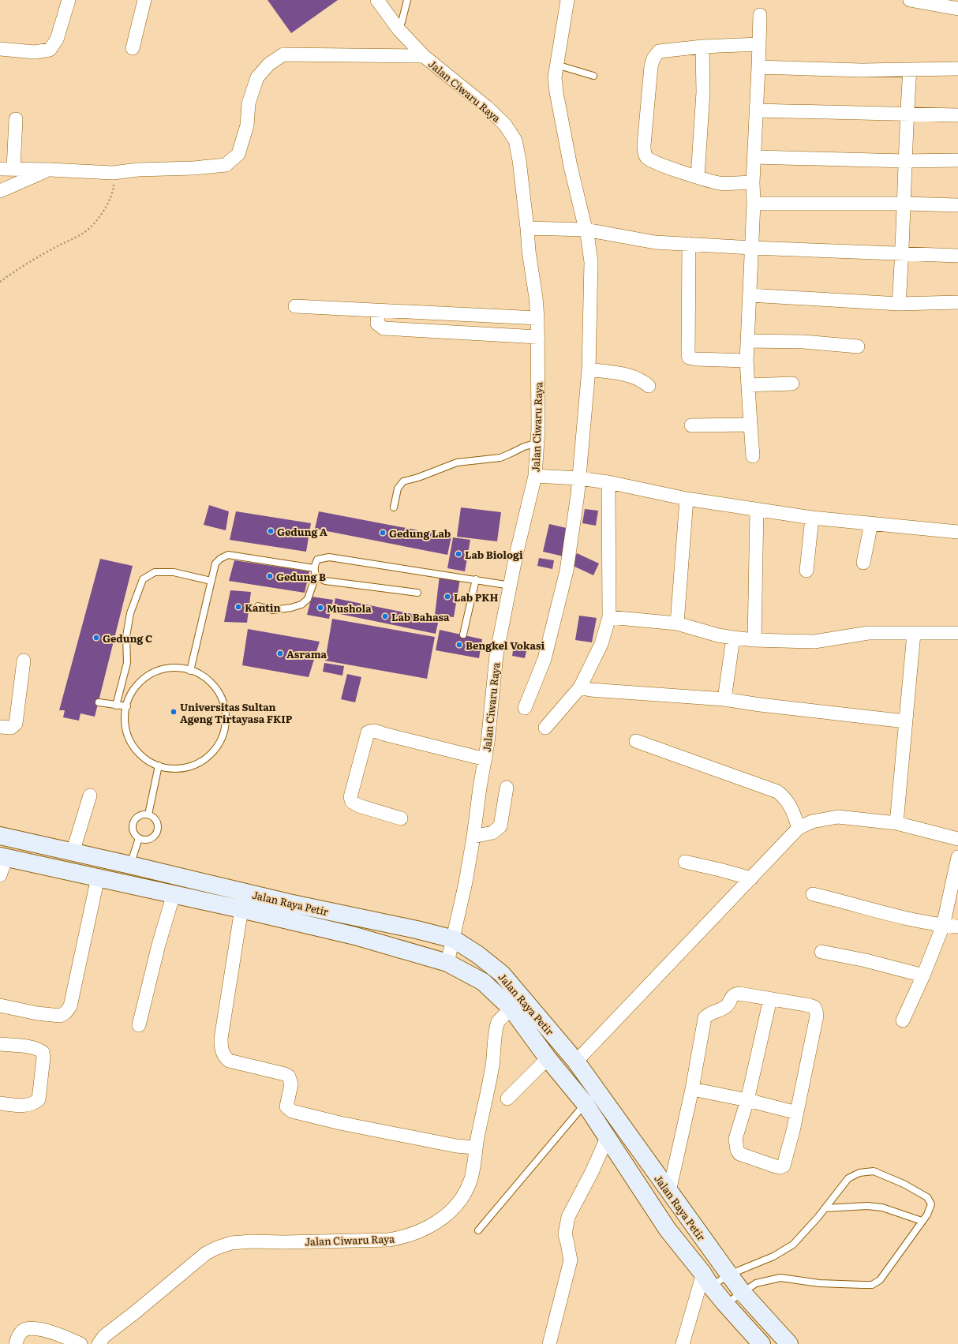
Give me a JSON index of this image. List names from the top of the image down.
{
  "streets": {
    "main road": ["Jalan Raya Petir"],
    "street": ["Jalan Ciwaru Raya"]
  },
  "crossings": [
    ["Jalan Ciwaru Raya", "Jalan Raya Petir"]
  ],
  "places": [
    "Gedung A",
    "Gedung Lab",
    "Lab Biologi",
    "Gedung B",
    "Lab PKH",
    "Kantin",
    "Mushola",
    "Lab Bahasa",
    "Gedung C",
    "Bengkel Vokasi",
    "Asrama",
    "Universitas Sultan Ageng Tirtayasa FKIP"
  ]
}
